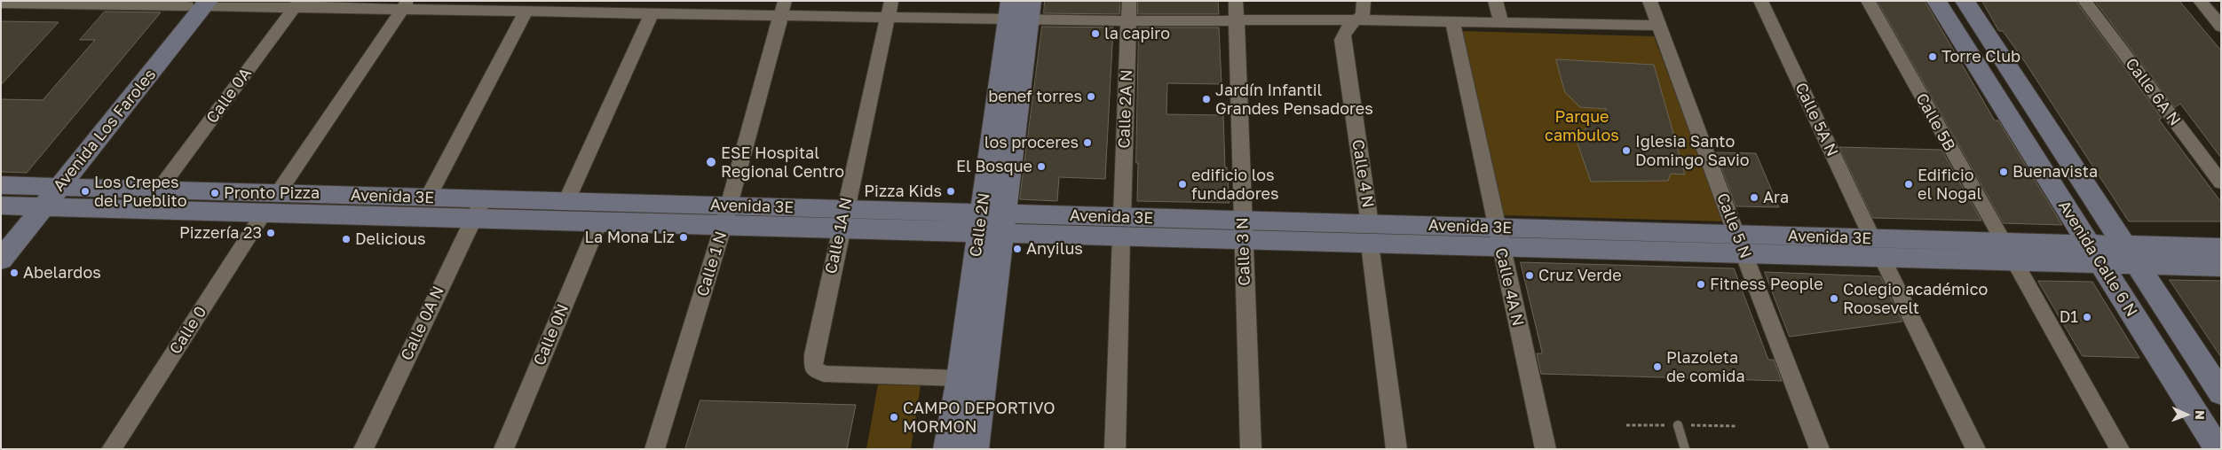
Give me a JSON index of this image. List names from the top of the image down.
{
  "streets": {
    "street": [
      "Calle 6A N",
      "Calle 0A",
      "Calle 2A N",
      "Calle 5A N",
      "Calle 5B",
      "Avenida Los Faroles",
      "Calle 4 N",
      "Avenida 3E",
      "Calle 2N",
      "Calle 5 N",
      "Calle 1A N",
      "Calle 3 N",
      "Avenida Calle 6 N",
      "Calle 1 N",
      "Calle 4A N",
      "Calle 0A N",
      "Calle 0",
      "Calle 0N"
    ]
  },
  "crossings": [
    ["Calle 0A", "Avenida 3E"],
    ["Calle 2A N", "Avenida 3E"],
    ["Calle 5A N", "Avenida 3E"],
    ["Calle 5B", "Avenida 3E"],
    ["Avenida Los Faroles", "Avenida 3E"],
    ["Calle 4 N", "Avenida 3E"],
    ["Avenida 3E", "Calle 2N"],
    ["Avenida 3E", "Calle 5 N"],
    ["Avenida 3E", "Calle 1A N"],
    ["Avenida 3E", "Calle 3 N"],
    ["Avenida 3E", "Avenida Calle 6 N"],
    ["Avenida 3E", "Calle 1 N"],
    ["Avenida 3E", "Calle 4A N"],
    ["Avenida 3E", "Calle 0A N"],
    ["Avenida 3E", "Calle 0"],
    ["Avenida 3E", "Calle 0N"],
    ["Calle 2N", "Calle 1A N"]
  ],
  "parks": ["Parque cambulos"],
  "places": [
    "la capiro",
    "Torre Club",
    "benef torres",
    "Jardín Infantil Grandes Pensadores",
    "los proceres",
    "Iglesia Santo Domingo Savio",
    "ESE Hospital Regional Centro",
    "El Bosque",
    "Buenavista",
    "edificio los fundadores",
    "Edificio el Nogal",
    "Los Crepes del Pueblito",
    "Pizza Kids",
    "Pronto Pizza",
    "Ara",
    "Pizzería 23",
    "La Mona Liz",
    "Delicious",
    "Anyilus",
    "Abelardos",
    "Cruz Verde",
    "Fitness People",
    "Colegio académico Roosevelt",
    "D1",
    "Plazoleta de comida",
    "CAMPO DEPORTIVO MORMON"
  ],
  "north": "right"
}
